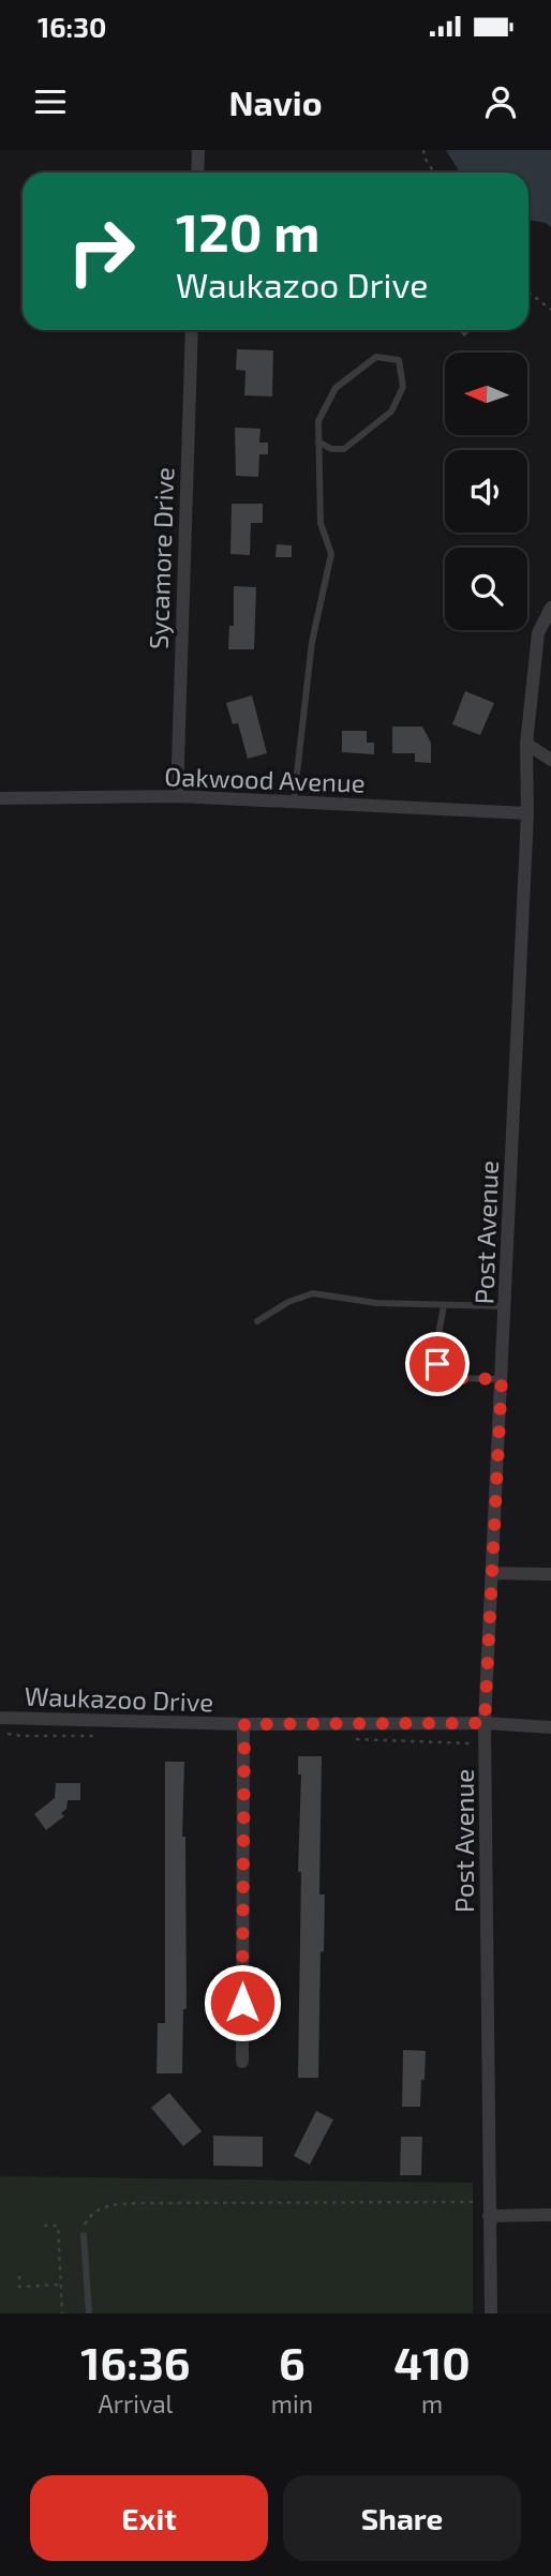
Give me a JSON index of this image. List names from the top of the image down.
{
  "streets": {
    "street": [
      "Sycamore Drive",
      "Oakwood Avenue",
      "Post Avenue",
      "Waukazoo Drive"
    ]
  },
  "crossings": [
    ["Sycamore Drive", "Oakwood Avenue"],
    ["Oakwood Avenue", "Post Avenue"],
    ["Post Avenue", "Waukazoo Drive"]
  ],
  "north": "left",
  "page": {
    "status": "16:30",
    "header": "Navio",
    "turn": ["120 m", "Waukazoo Drive"],
    "eta": [
      "16:36",
      "Arrival",
      "6",
      "min",
      "410",
      "m"
    ],
    "buttons": ["Exit", "Share"]
  }
}
